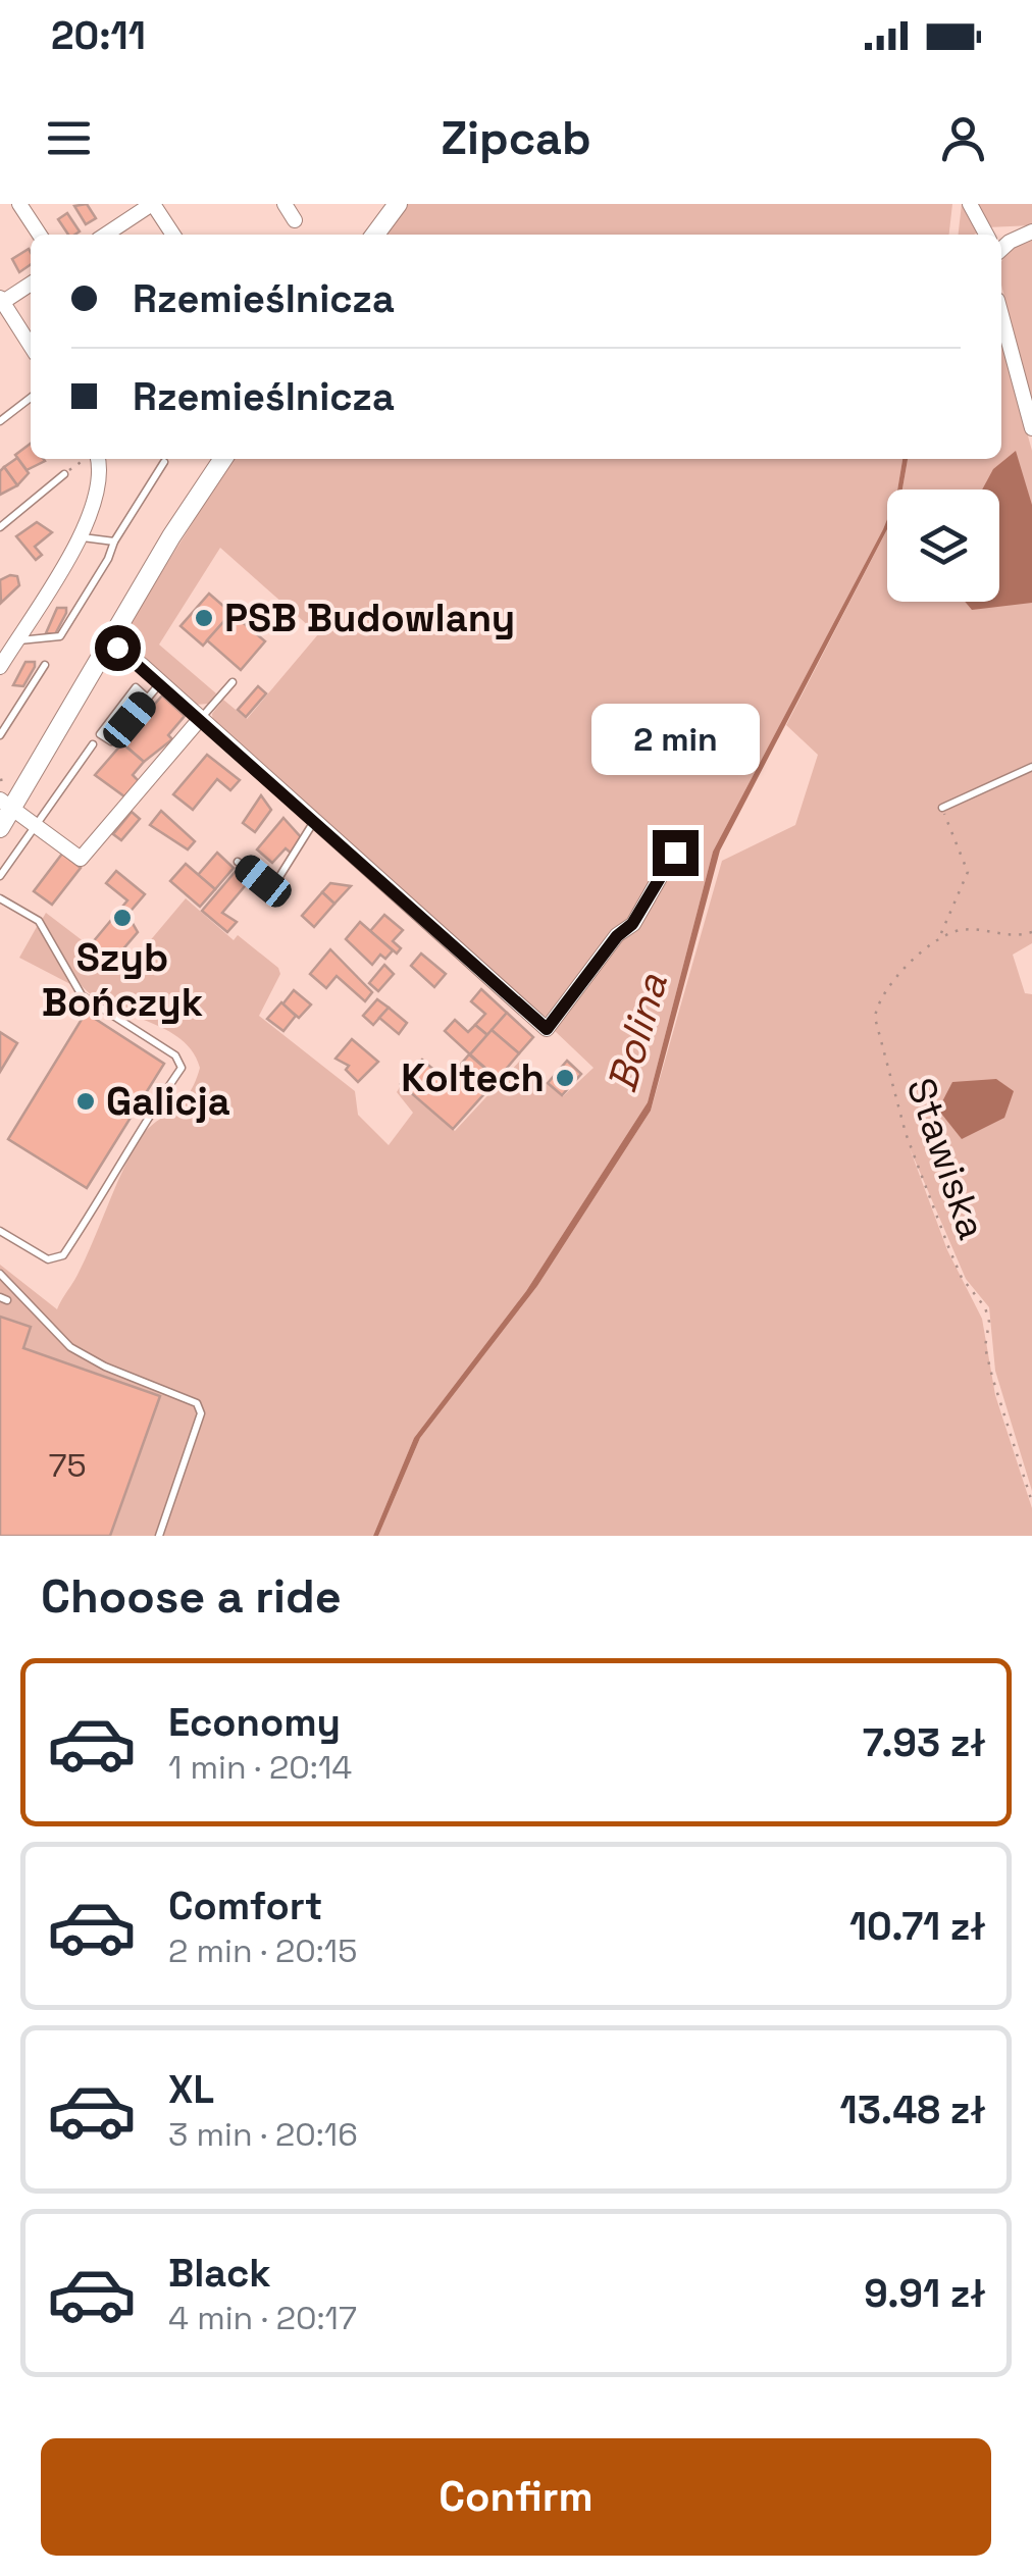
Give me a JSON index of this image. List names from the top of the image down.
{
  "streets": {
    "path": ["Stawiska"]
  },
  "water": ["Bolina"],
  "places": [
    "PSB Budowlany",
    "Szyb Bończyk",
    "Koltech",
    "Galicja"
  ],
  "house_numbers": ["75"],
  "page": {
    "status": "20:11",
    "header": "Zipcab",
    "banner": ["Rzemieślnicza", "Rzemieślnicza"],
    "bubble": "2 min",
    "heading": "Choose a ride",
    "list": [
      {
        "name": "Economy",
        "note": "1 min · 20:14",
        "value": "7.93 zł"
      },
      {
        "name": "Comfort",
        "note": "2 min · 20:15",
        "value": "10.71 zł"
      },
      {
        "name": "XL",
        "note": "3 min · 20:16",
        "value": "13.48 zł"
      },
      {
        "name": "Black",
        "note": "4 min · 20:17",
        "value": "9.91 zł"
      }
    ],
    "buttons": "Confirm"
  }
}
